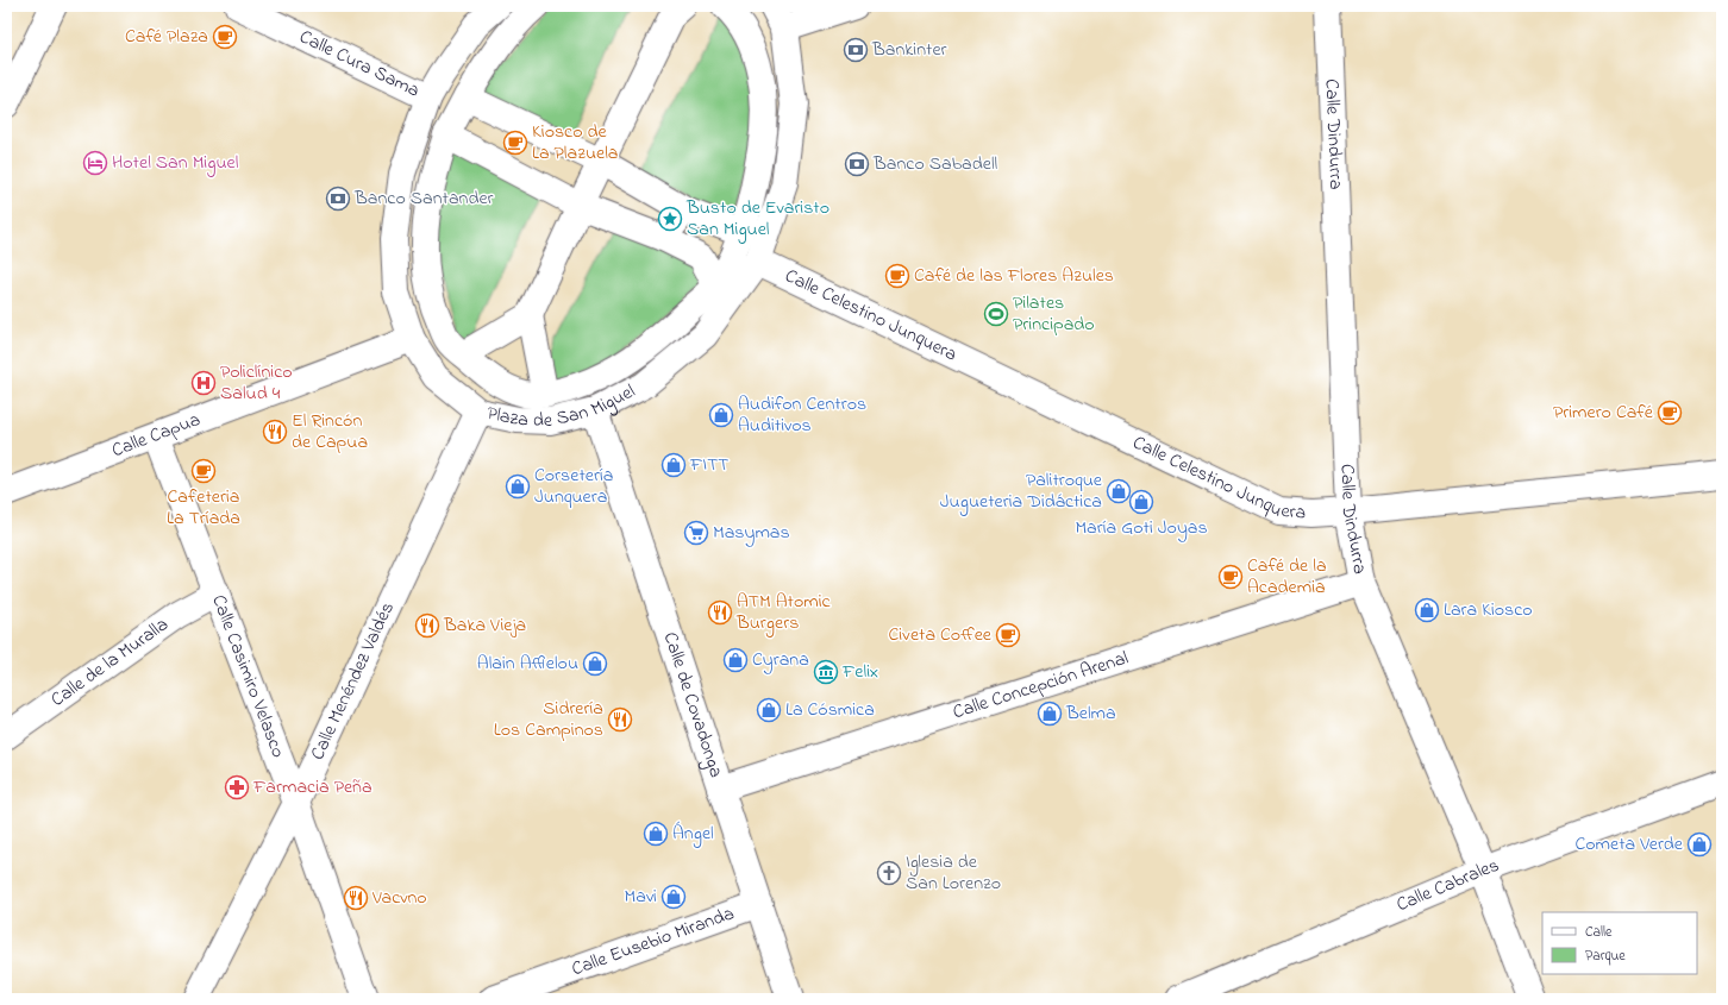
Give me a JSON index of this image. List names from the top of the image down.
{
  "streets": {
    "street": [
      "Calle Cura Sama",
      "Calle Dindurra",
      "Calle Celestino Junquera",
      "Plaza de San Miguel",
      "Calle Capua",
      "Calle de la Muralla",
      "Calle Casimiro Velasco",
      "Calle Menéndez Valdés",
      "Calle Concepción Arenal",
      "Calle de Covadonga",
      "Calle Cabrales",
      "Calle Eusebio Miranda"
    ]
  },
  "crossings": [
    ["Calle Cura Sama", "Plaza de San Miguel"],
    ["Calle Dindurra", "Calle Celestino Junquera"],
    ["Calle Dindurra", "Calle Concepción Arenal"],
    ["Calle Dindurra", "Calle Cabrales"],
    ["Calle Celestino Junquera", "Plaza de San Miguel"],
    ["Plaza de San Miguel", "Calle Capua"],
    ["Plaza de San Miguel", "Calle Menéndez Valdés"],
    ["Plaza de San Miguel", "Calle de Covadonga"],
    ["Calle Capua", "Calle Casimiro Velasco"],
    ["Calle de la Muralla", "Calle Casimiro Velasco"],
    ["Calle Casimiro Velasco", "Calle Menéndez Valdés"],
    ["Calle Concepción Arenal", "Calle de Covadonga"],
    ["Calle de Covadonga", "Calle Eusebio Miranda"]
  ],
  "places": {
    "cafe": [
      "Café Plaza",
      "Kiosco de La Plazuela",
      "Café de las Flores Azules",
      "Primero Café",
      "Cafeteria La Tríada",
      "Café de la Academia",
      "Civeta Coffee"
    ],
    "bank": ["Bankinter", "Banco Sabadell", "Banco Santander"],
    "hotel": ["Hotel San Miguel"],
    "place": ["Busto de Evaristo San Miguel"],
    "sports": ["Pilates Principado"],
    "hospital": ["Policlínico Salud 4"],
    "shop": [
      "Audifon Centros Auditivos",
      "FITT",
      "Corsetería Junquera",
      "Palitroque Jugueteria Didáctica",
      "María Goti Joyas",
      "Lara Kiosco",
      "Cyrana",
      "Alain Afflelou",
      "La Cósmica",
      "Belma",
      "Ángel",
      "Cometa Verde",
      "Mavi"
    ],
    "restaurant": [
      "El Rincón de Capua",
      "ATM Atomic Burgers",
      "Baka Vieja",
      "Sidrería Los Campinos",
      "Vacvno"
    ],
    "supermarket": ["Masymas"],
    "museum": ["Felix"],
    "pharmacy": ["Farmacia Peña"],
    "church": ["Iglesia de San Lorenzo"]
  },
  "legend": ["Calle", "Parque"]
}
